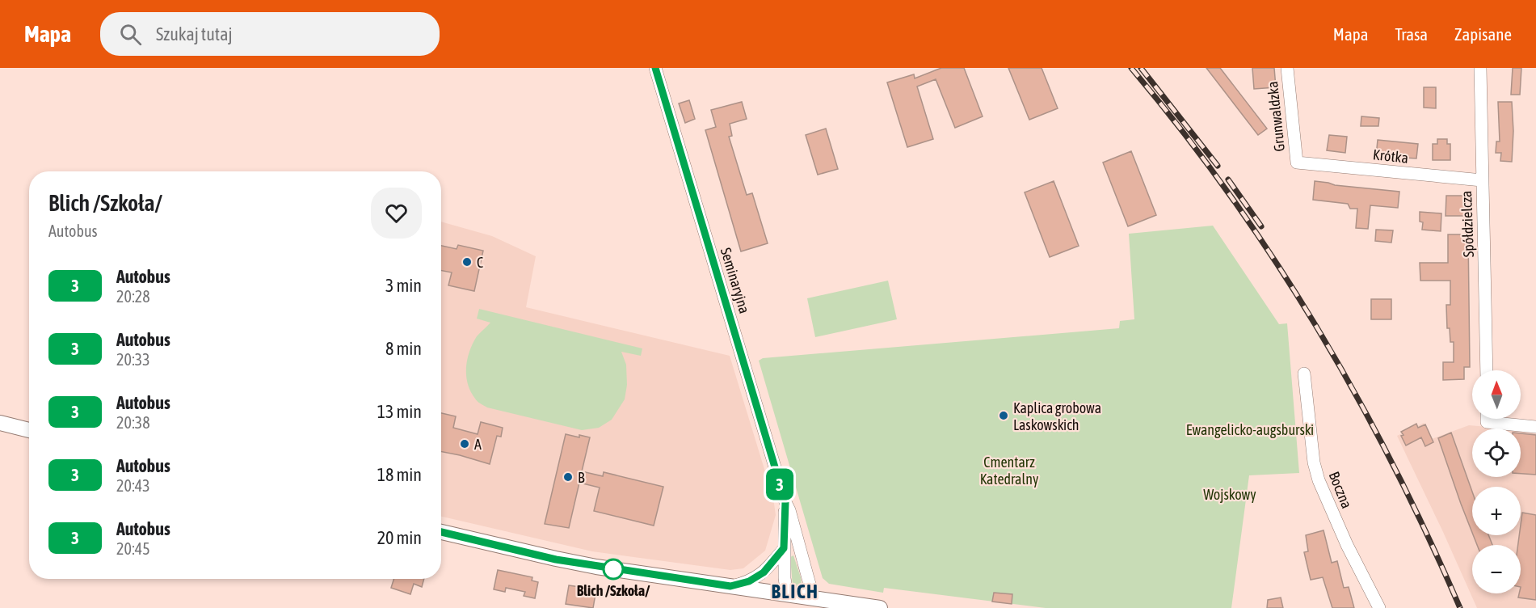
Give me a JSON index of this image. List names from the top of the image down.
{
  "streets": {
    "street": [
      "Grunwaldzka",
      "Krótka",
      "Spółdzielcza",
      "Seminaryjna",
      "Boczna"
    ]
  },
  "crossings": [
    ["Grunwaldzka", "Krótka"],
    ["Krótka", "Spółdzielcza"]
  ],
  "districts": ["BLICH"],
  "parks": ["Ewangelicko-augsburski", "Cmentarz Katedralny", "Wojskowy"],
  "places": [
    "C",
    "Kaplica grobowa Laskowskich",
    "A",
    "B",
    "Blich /Szkoła/"
  ],
  "lines": ["bus line 3"],
  "north": "top",
  "page": {
    "header": "Mapa",
    "search": "Szukaj tutaj",
    "nav": ["Mapa", "Trasa", "Zapisane"],
    "on_map": "3",
    "heading": ["Blich /Szkoła/", "Autobus"],
    "list": [
      {
        "mark": "3",
        "name": "Autobus",
        "note": "20:28",
        "value": "3 min"
      },
      {
        "mark": "3",
        "name": "Autobus",
        "note": "20:33",
        "value": "8 min"
      },
      {
        "mark": "3",
        "name": "Autobus",
        "note": "20:38",
        "value": "13 min"
      },
      {
        "mark": "3",
        "name": "Autobus",
        "note": "20:43",
        "value": "18 min"
      },
      {
        "mark": "3",
        "name": "Autobus",
        "note": "20:45",
        "value": "20 min"
      }
    ],
    "map_buttons": ["+", "−"]
  }
}
